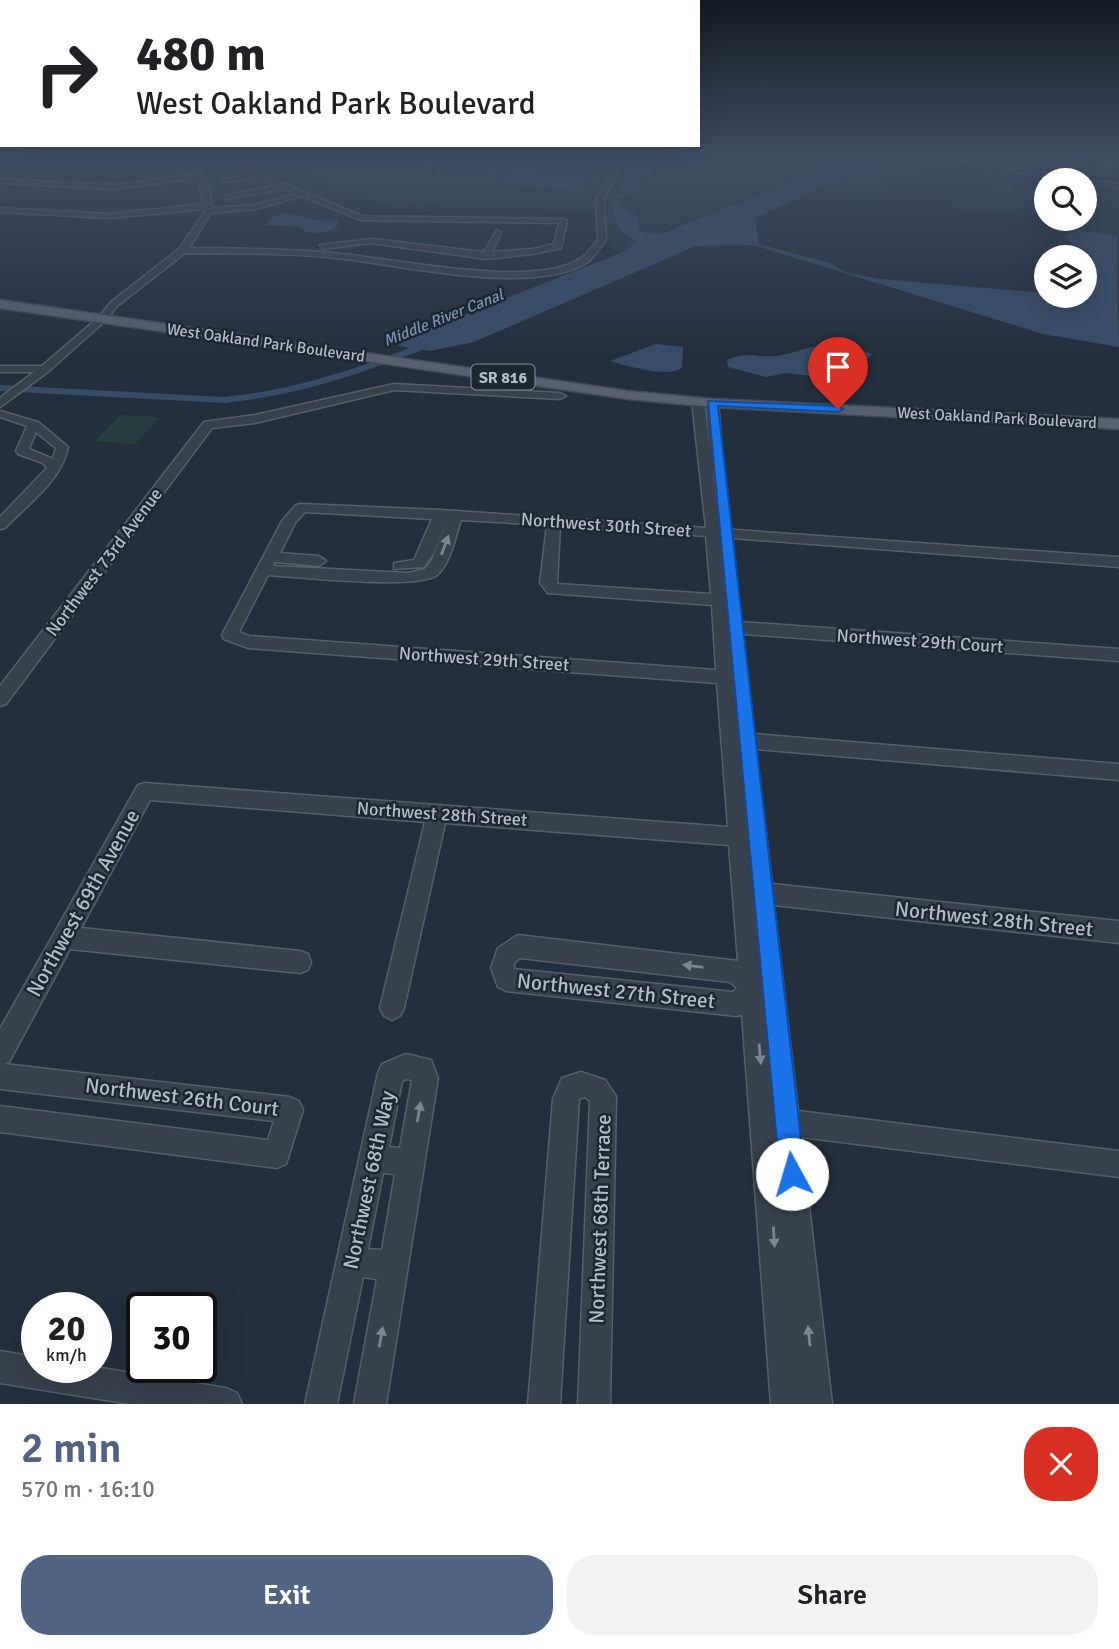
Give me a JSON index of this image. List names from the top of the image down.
{
  "streets": {
    "main road": ["West Oakland Park Boulevard", "SR 816"],
    "street": [
      "Northwest 30th Street",
      "Northwest 73rd Avenue",
      "Northwest 29th Court",
      "Northwest 29th Street",
      "Northwest 28th Street",
      "Northwest 69th Avenue",
      "Northwest 27th Street",
      "Northwest 26th Court",
      "Northwest 68th Way",
      "Northwest 68th Terrace"
    ]
  },
  "crossings": [
    ["Northwest 30th Street", "Northwest 29th Street"],
    ["Northwest 28th Street", "Northwest 69th Avenue"]
  ],
  "water": ["Middle River Canal"],
  "page": {
    "turn": ["480 m", "West Oakland Park Boulevard"],
    "speed": "20 km/h",
    "limit": "30",
    "heading": ["2 min", "570 m · 16:10"],
    "buttons": ["Exit", "Share"]
  }
}
